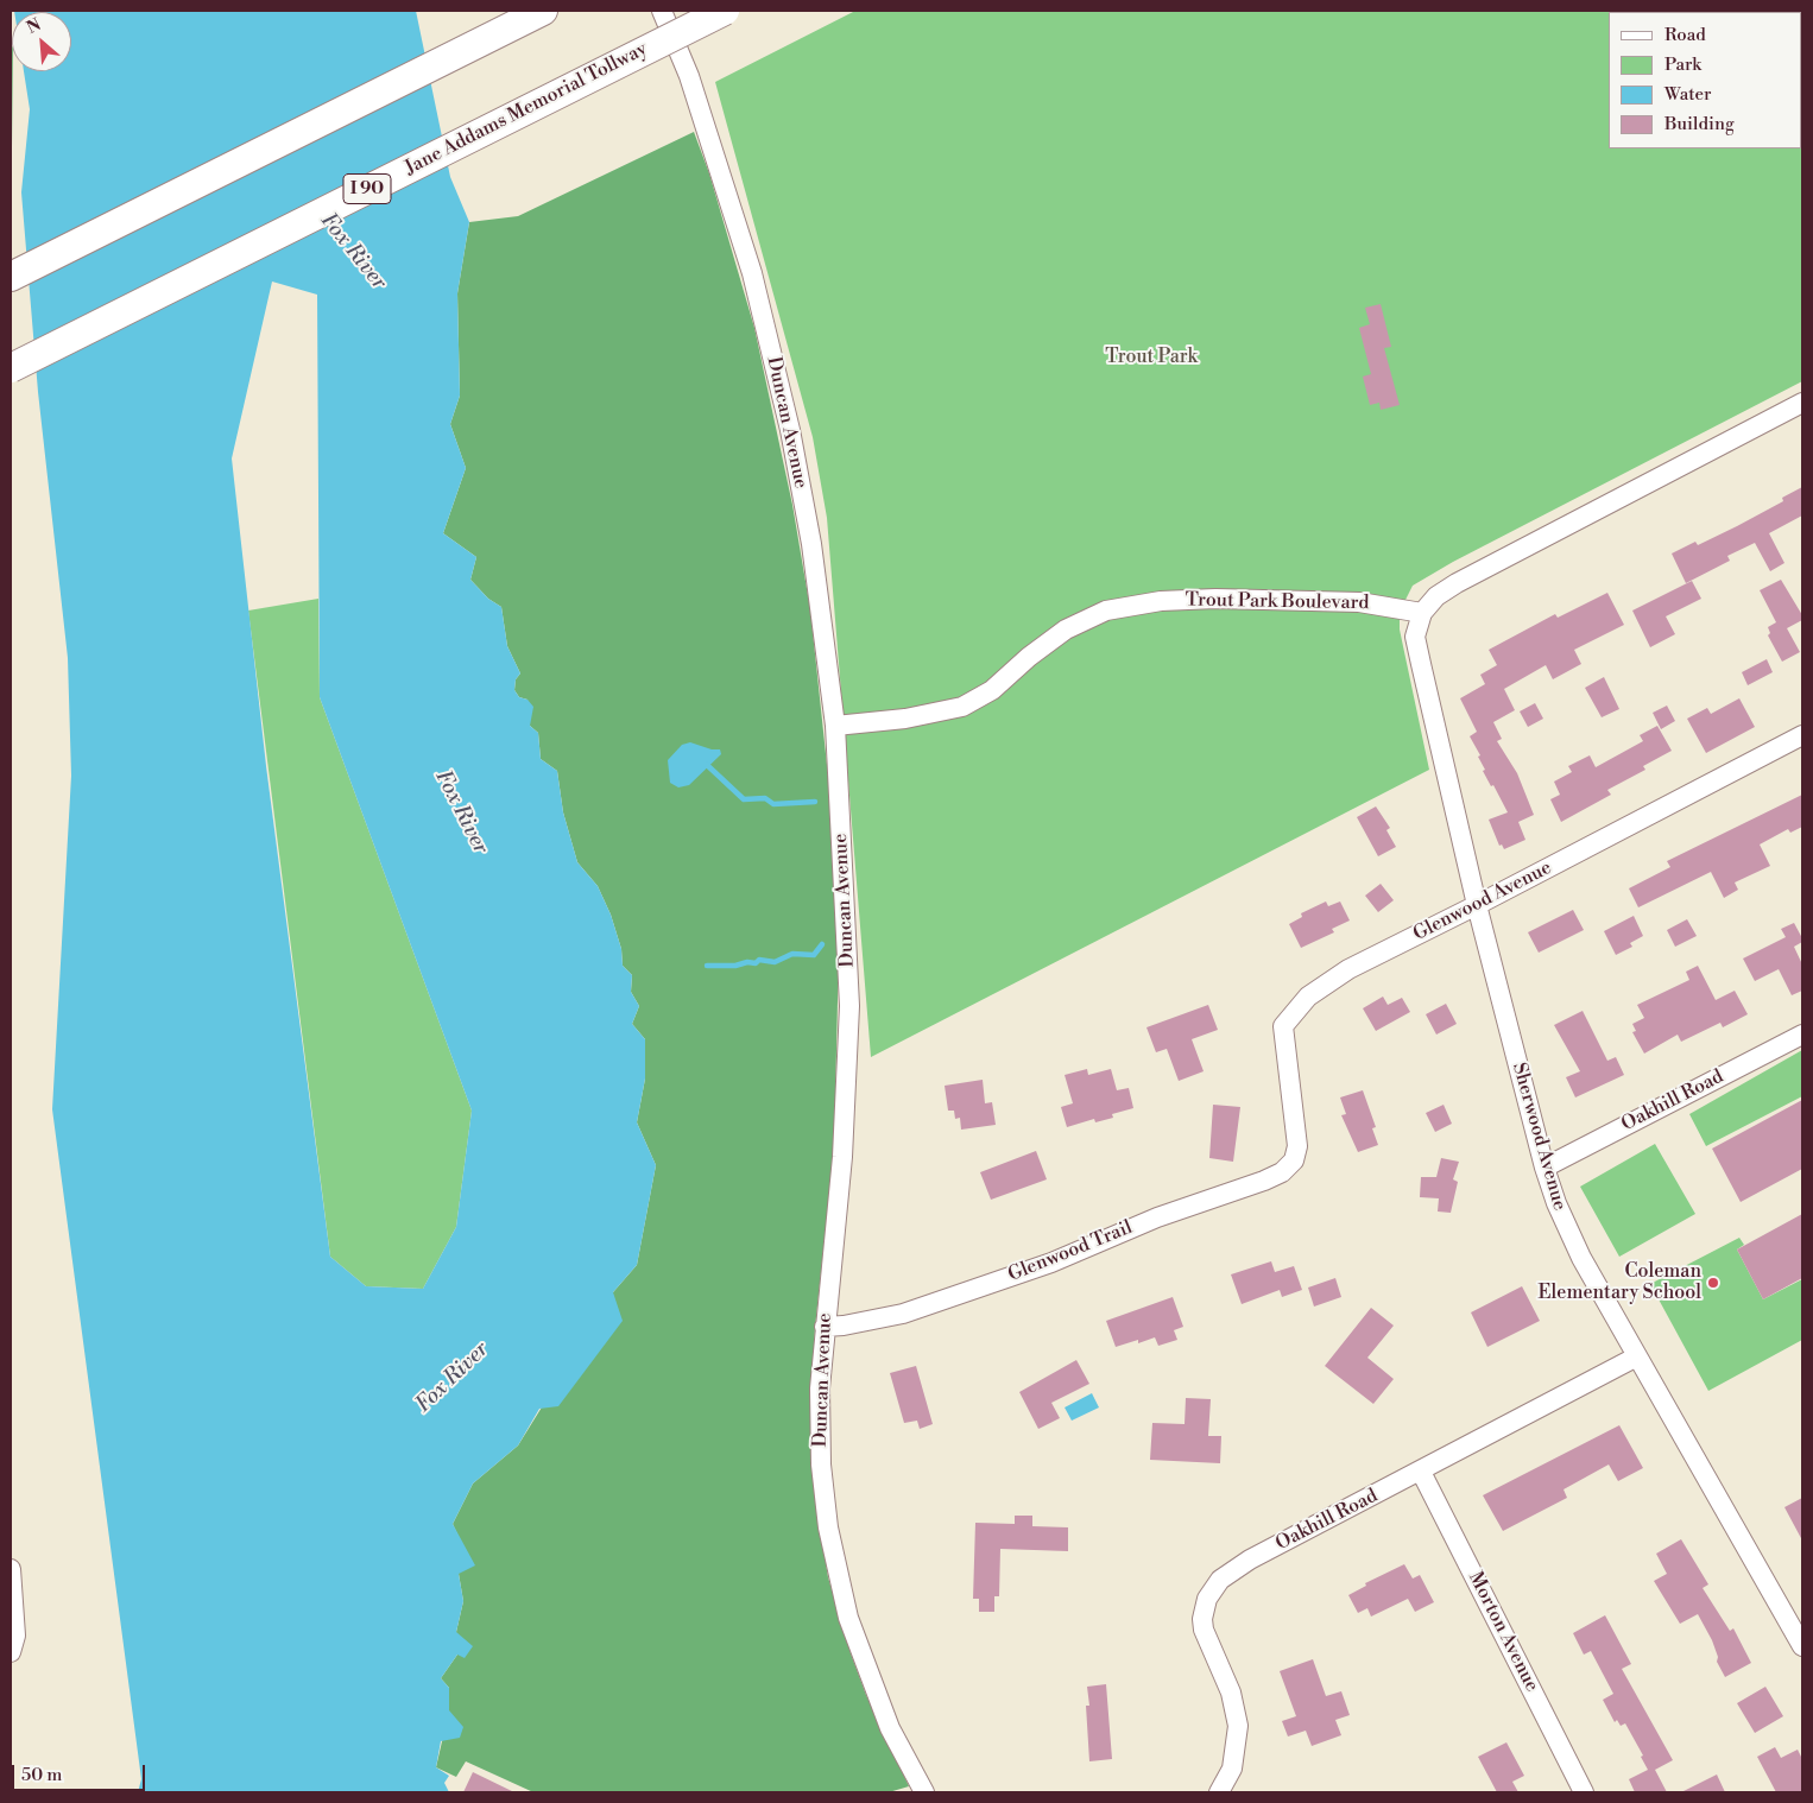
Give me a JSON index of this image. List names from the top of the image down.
{
  "streets": {
    "highway": ["Jane Addams Memorial Tollway", "I 90"],
    "street": [
      "Duncan Avenue",
      "Trout Park Boulevard",
      "Glenwood Avenue",
      "Oakhill Road",
      "Sherwood Avenue",
      "Glenwood Trail",
      "Morton Avenue"
    ]
  },
  "crossings": [
    ["Duncan Avenue", "Trout Park Boulevard"],
    ["Duncan Avenue", "Glenwood Trail"],
    ["Trout Park Boulevard", "Sherwood Avenue"],
    ["Glenwood Avenue", "Sherwood Avenue"],
    ["Glenwood Avenue", "Glenwood Trail"],
    ["Oakhill Road", "Sherwood Avenue"],
    ["Oakhill Road", "Morton Avenue"]
  ],
  "water": ["Fox River"],
  "parks": ["Trout Park"],
  "places": ["Coleman Elementary School"],
  "legend": [
    "Road",
    "Park",
    "Water",
    "Building"
  ],
  "scale_bar": "50 m",
  "north": "top left"
}
